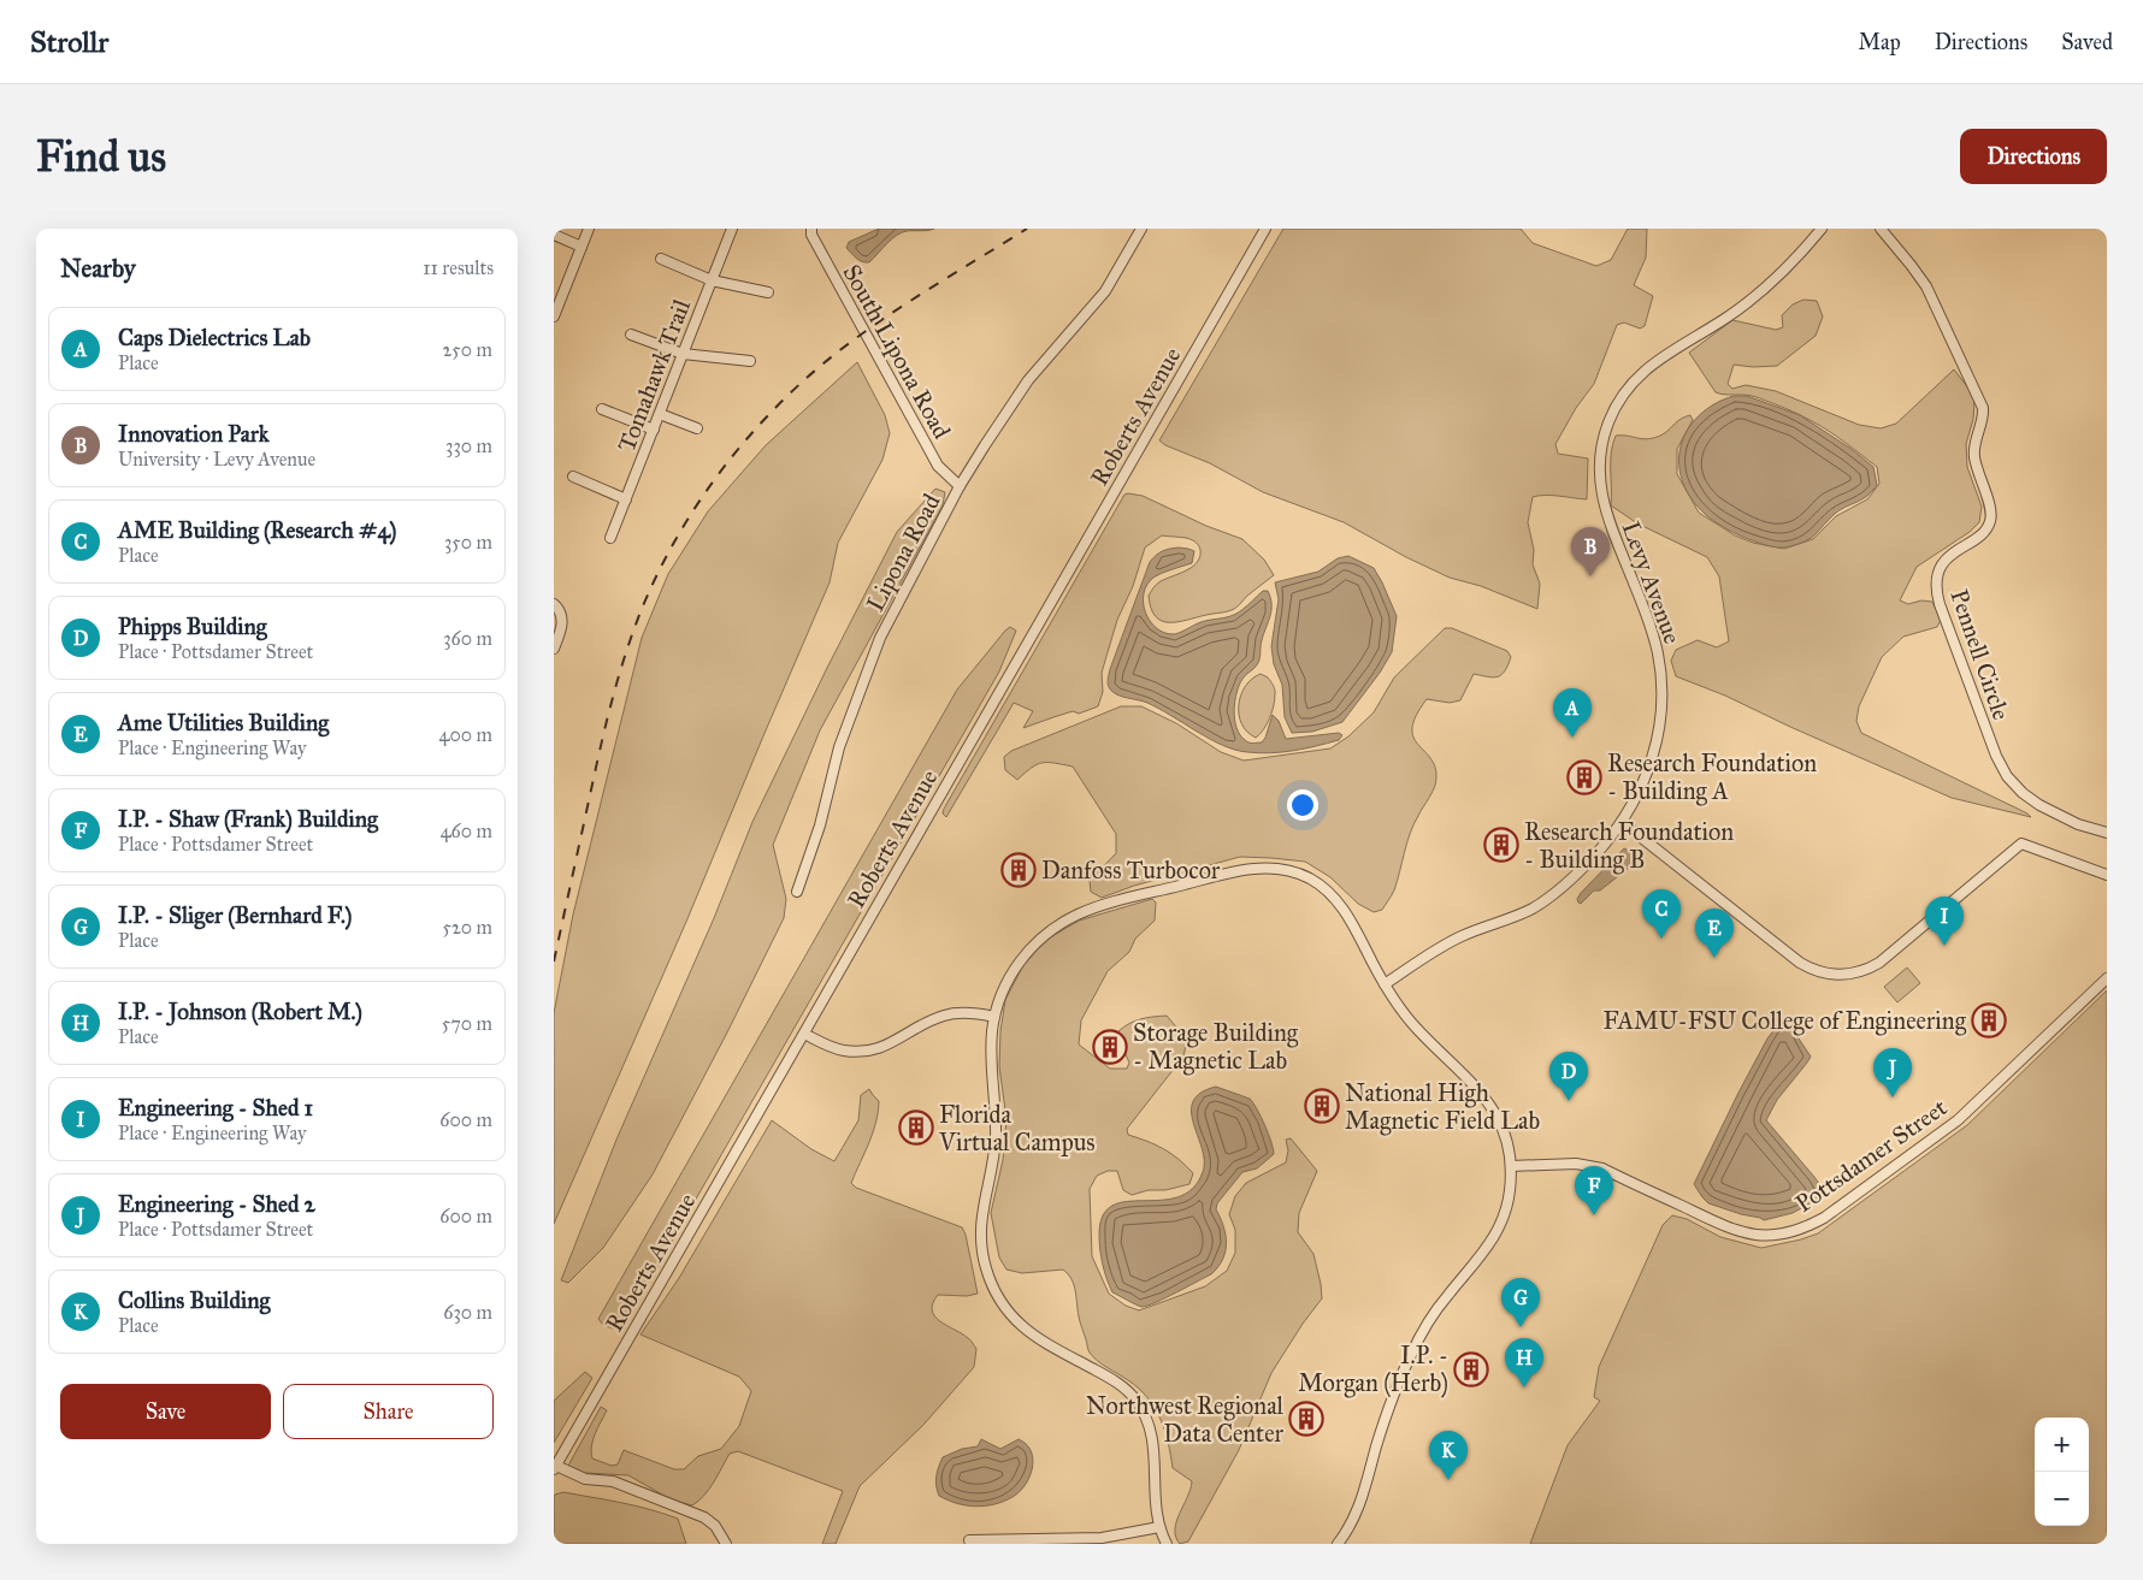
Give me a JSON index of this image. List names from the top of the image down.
{
  "streets": {
    "street": [
      "South Lipona Road",
      "Tomahawk Trail",
      "Roberts Avenue",
      "Lipona Road",
      "Levy Avenue",
      "Pennell Circle",
      "Pottsdamer Street"
    ]
  },
  "crossings": [
    ["South Lipona Road", "Lipona Road"]
  ],
  "places": {
    "building": [
      "Research Foundation - Building A",
      "Research Foundation - Building B",
      "Danfoss Turbocor",
      "FAMU-FSU College of Engineering",
      "Storage Building - Magnetic Lab",
      "National High Magnetic Field Lab",
      "Florida Virtual Campus",
      "I.P. - Morgan (Herb)",
      "Northwest Regional Data Center"
    ]
  },
  "page": {
    "header": "Strollr",
    "nav": ["Map", "Directions", "Saved"],
    "buttons": [
      "Directions",
      ["Save", "Share"]
    ],
    "title": "Find us",
    "heading": ["Nearby", "11 results"],
    "list": [
      {
        "mark": "A",
        "name": "Caps Dielectrics Lab",
        "note": "Place",
        "value": "250 m"
      },
      {
        "mark": "B",
        "name": "Innovation Park",
        "note": "University · Levy Avenue",
        "value": "330 m"
      },
      {
        "mark": "C",
        "name": "AME Building (Research #4)",
        "note": "Place",
        "value": "350 m"
      },
      {
        "mark": "D",
        "name": "Phipps Building",
        "note": "Place · Pottsdamer Street",
        "value": "360 m"
      },
      {
        "mark": "E",
        "name": "Ame Utilities Building",
        "note": "Place · Engineering Way",
        "value": "400 m"
      },
      {
        "mark": "F",
        "name": "I.P. - Shaw (Frank) Building",
        "note": "Place · Pottsdamer Street",
        "value": "460 m"
      },
      {
        "mark": "G",
        "name": "I.P. - Sliger (Bernhard F.)",
        "note": "Place",
        "value": "520 m"
      },
      {
        "mark": "H",
        "name": "I.P. - Johnson (Robert M.)",
        "note": "Place",
        "value": "570 m"
      },
      {
        "mark": "I",
        "name": "Engineering - Shed 1",
        "note": "Place · Engineering Way",
        "value": "600 m"
      },
      {
        "mark": "J",
        "name": "Engineering - Shed 2",
        "note": "Place · Pottsdamer Street",
        "value": "600 m"
      },
      {
        "mark": "K",
        "name": "Collins Building",
        "note": "Place",
        "value": "630 m"
      }
    ],
    "pins": [
      "B",
      "A",
      "C",
      "I",
      "E",
      "J",
      "D",
      "F",
      "G",
      "H",
      "K"
    ],
    "map_buttons": ["+", "−"]
  }
}
